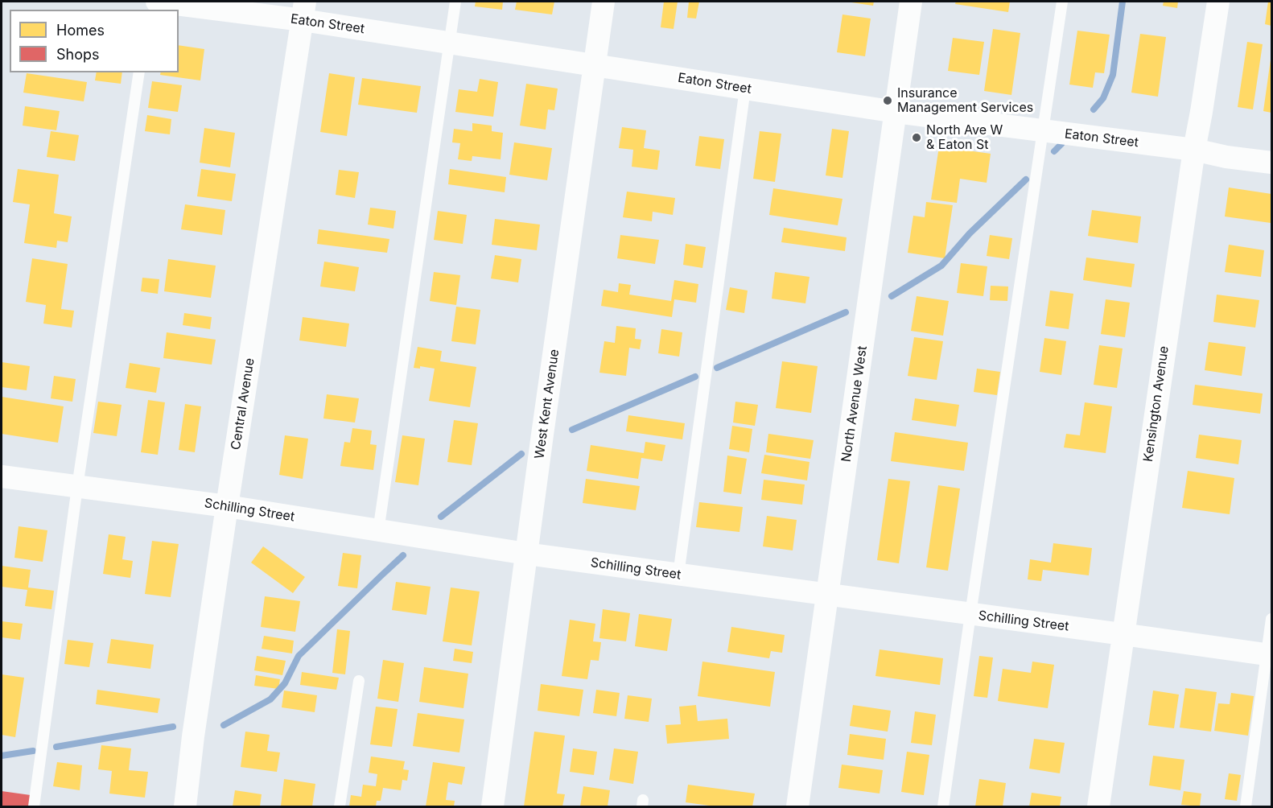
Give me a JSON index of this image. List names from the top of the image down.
{
  "streets": {
    "street": [
      "Eaton Street",
      "Central Avenue",
      "West Kent Avenue",
      "North Avenue West",
      "Kensington Avenue",
      "Schilling Street"
    ]
  },
  "crossings": [
    ["Eaton Street", "Central Avenue"],
    ["Eaton Street", "West Kent Avenue"],
    ["Eaton Street", "North Avenue West"],
    ["Eaton Street", "Kensington Avenue"],
    ["Central Avenue", "Schilling Street"],
    ["West Kent Avenue", "Schilling Street"],
    ["North Avenue West", "Schilling Street"],
    ["Kensington Avenue", "Schilling Street"]
  ],
  "places": ["Insurance Management Services", "North Ave W & Eaton St"],
  "legend": ["Homes", "Shops"]
}
